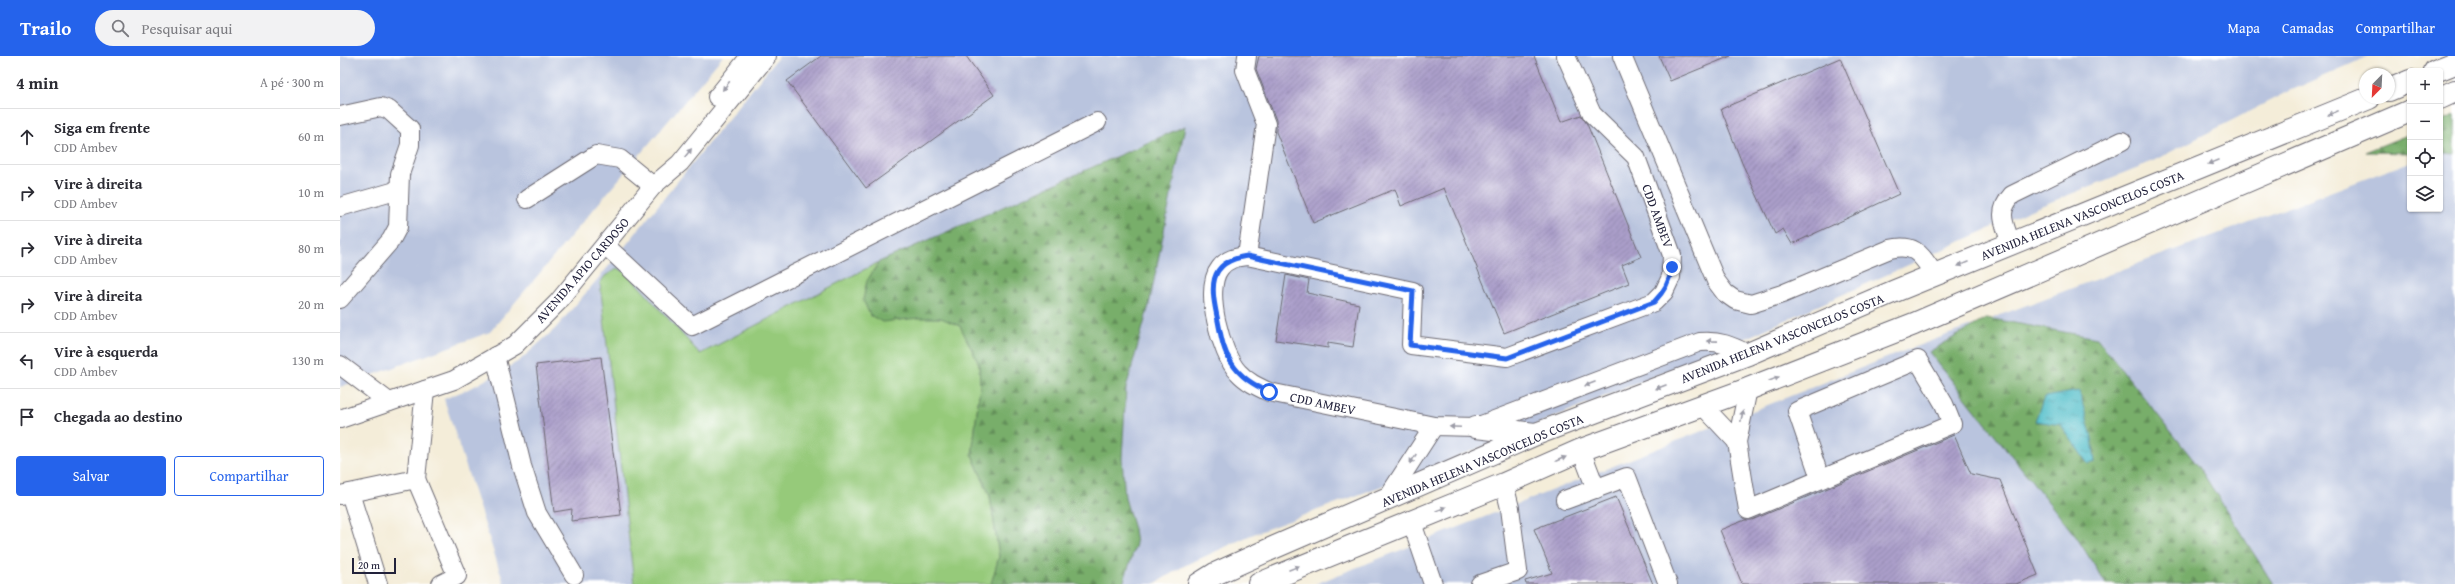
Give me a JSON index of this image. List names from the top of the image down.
{
  "streets": {
    "highway": ["AVENIDA HELENA VASCONCELOS COSTA"],
    "street": ["CDD AMBEV", "AVENIDA APIO CARDOSO"]
  },
  "scale_bar": "20 m",
  "north": "bottom left",
  "page": {
    "header": "Trailo",
    "search": "Pesquisar aqui",
    "nav": ["Mapa", "Camadas", "Compartilhar"],
    "heading": ["4 min", "A pé · 300 m"],
    "map_buttons": ["+", "−"],
    "list": [
      ["Siga em frente", "CDD Ambev", "60 m"],
      ["Vire à direita", "CDD Ambev", "10 m"],
      ["Vire à direita", "CDD Ambev", "80 m"],
      ["Vire à direita", "CDD Ambev", "20 m"],
      ["Vire à esquerda", "CDD Ambev", "130 m"],
      "Chegada ao destino"
    ],
    "buttons": ["Salvar", "Compartilhar"],
    "scale": "20 m"
  }
}
